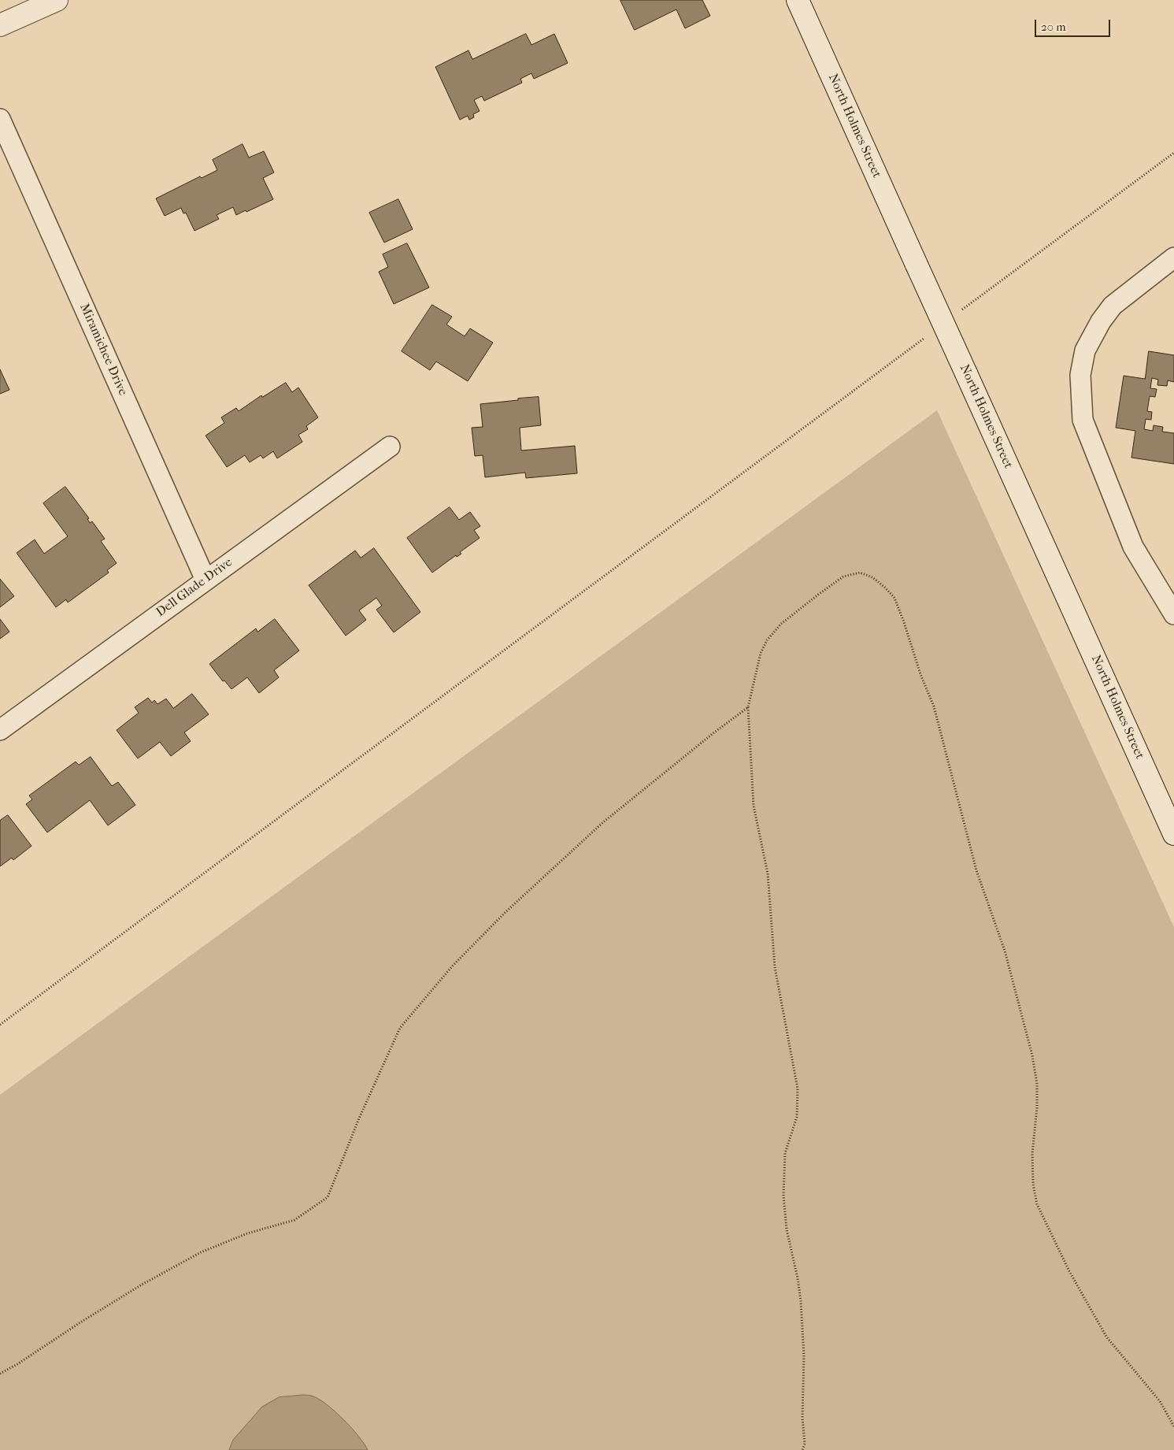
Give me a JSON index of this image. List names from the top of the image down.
{
  "streets": {
    "main road": ["North Holmes Street"],
    "street": ["Miramichee Drive", "Dell Glade Drive"]
  },
  "crossings": [
    ["Miramichee Drive", "Dell Glade Drive"]
  ],
  "scale_bar": "20 m"
}
